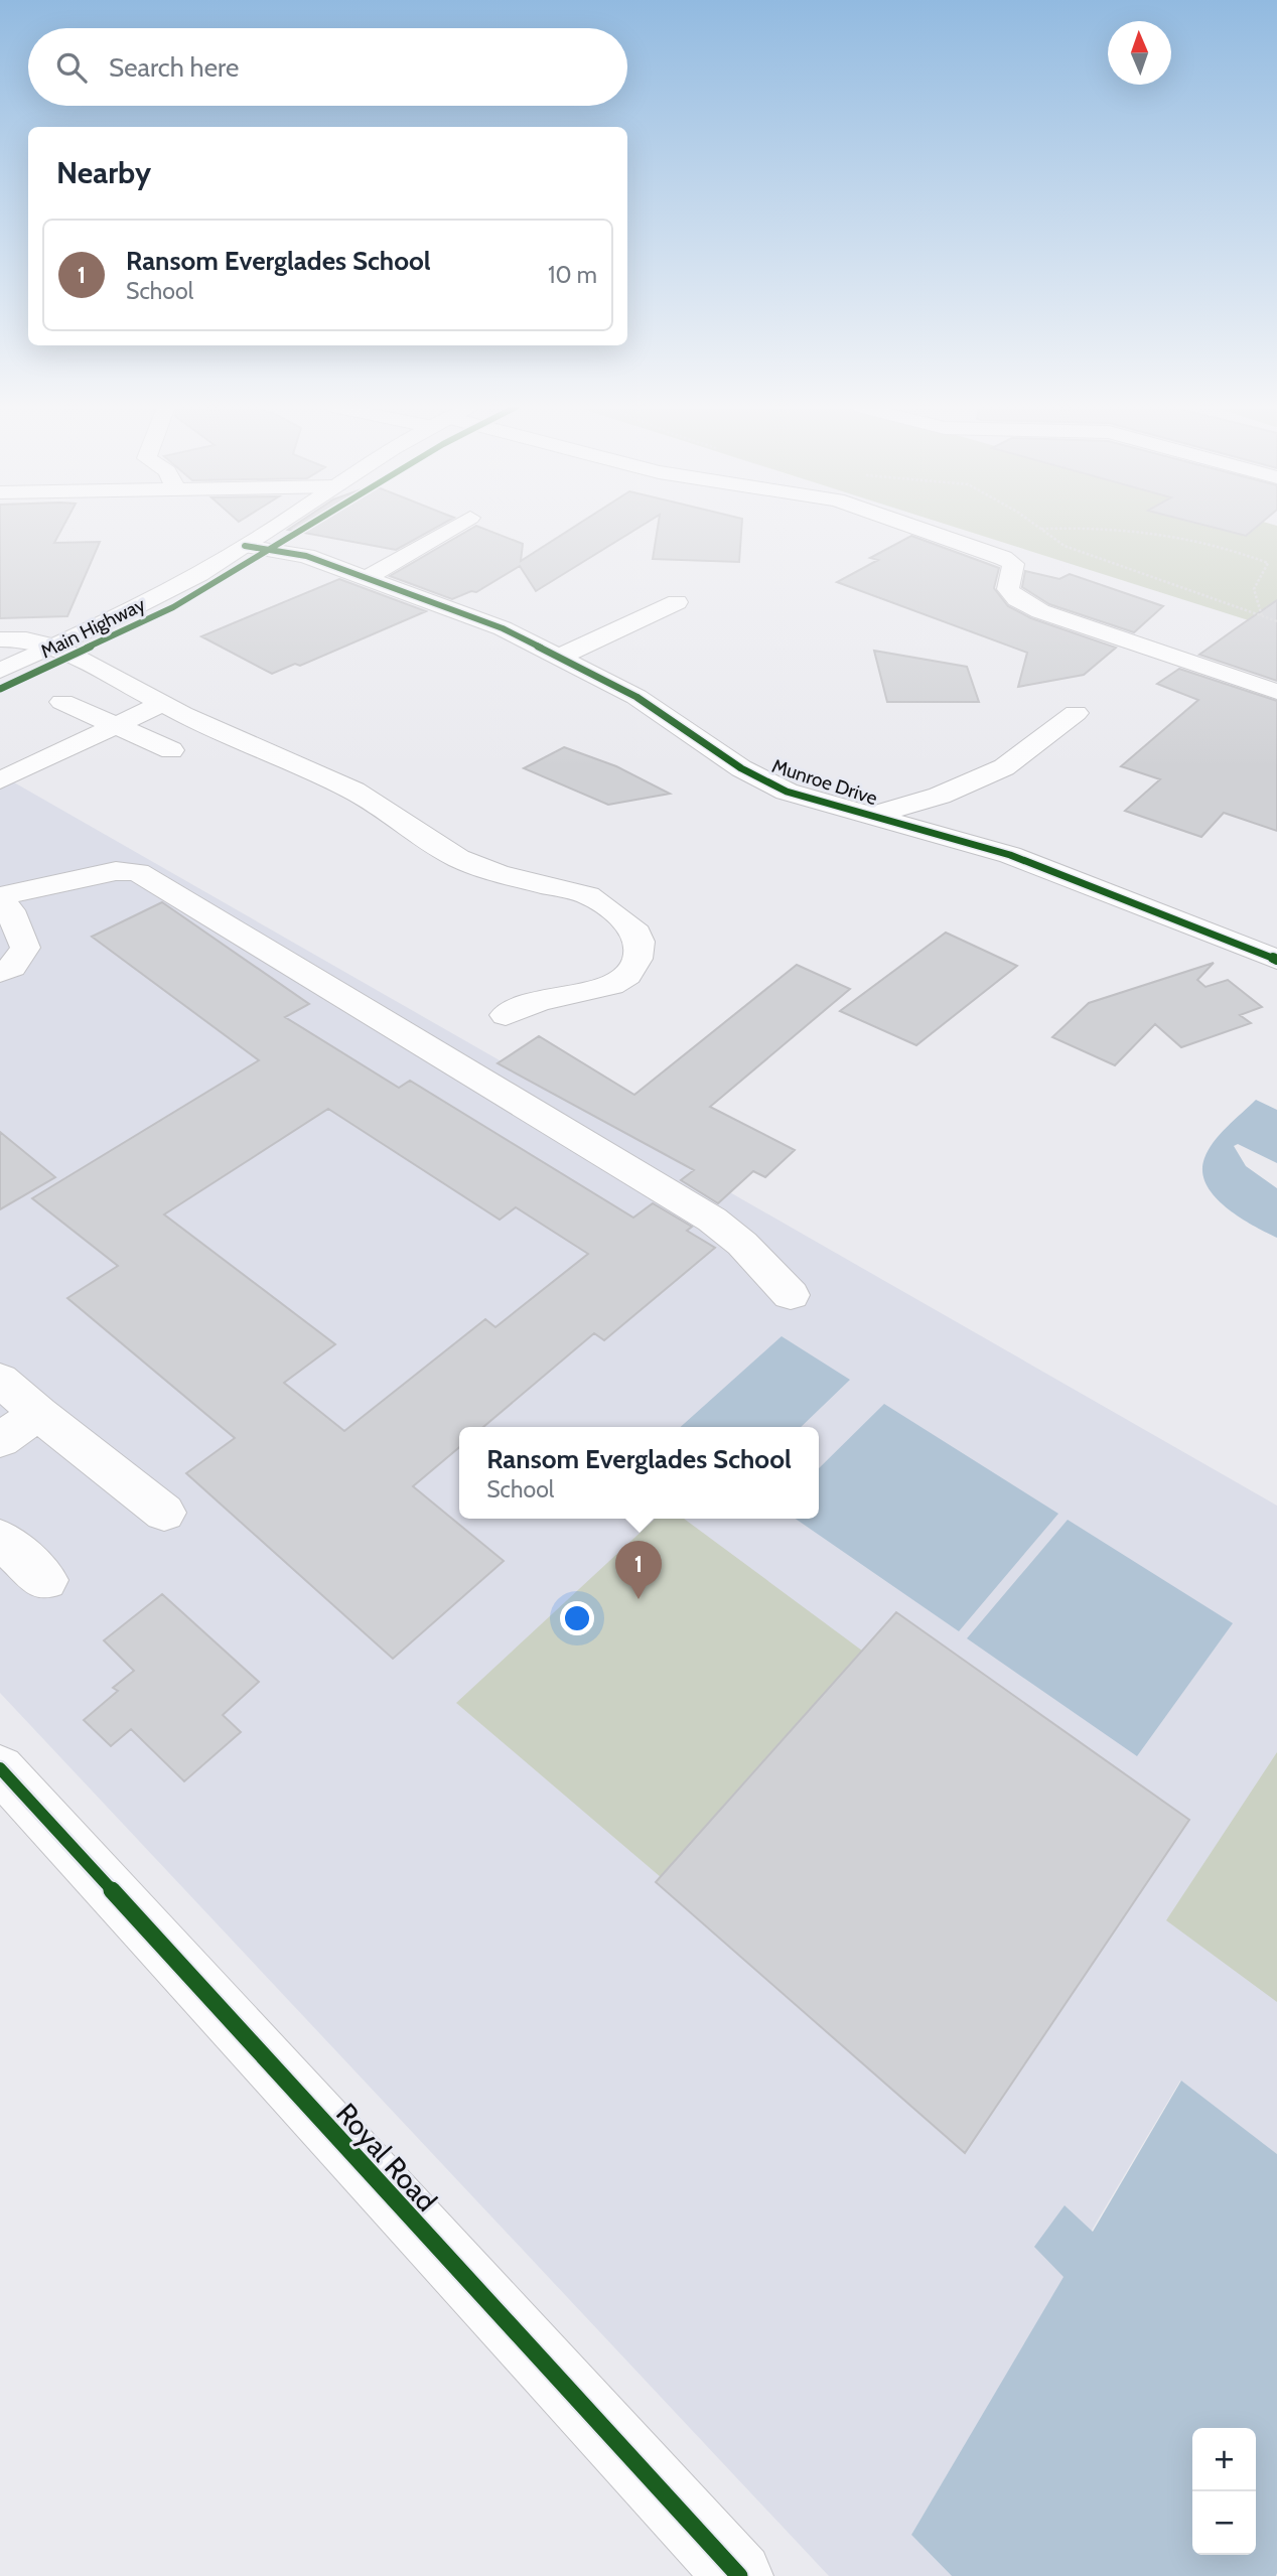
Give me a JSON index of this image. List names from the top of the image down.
{
  "streets": {
    "street": ["Main Highway", "Munroe Drive", "Royal Road"]
  },
  "crossings": [
    ["Main Highway", "Munroe Drive"]
  ],
  "north": "top",
  "page": {
    "search": "Search here",
    "heading": "Nearby",
    "list": [
      {
        "mark": "1",
        "name": "Ransom Everglades School",
        "note": "School",
        "value": "10 m"
      }
    ],
    "popup": ["Ransom Everglades School", "School"],
    "pins": "1",
    "map_buttons": ["+", "−"]
  }
}
